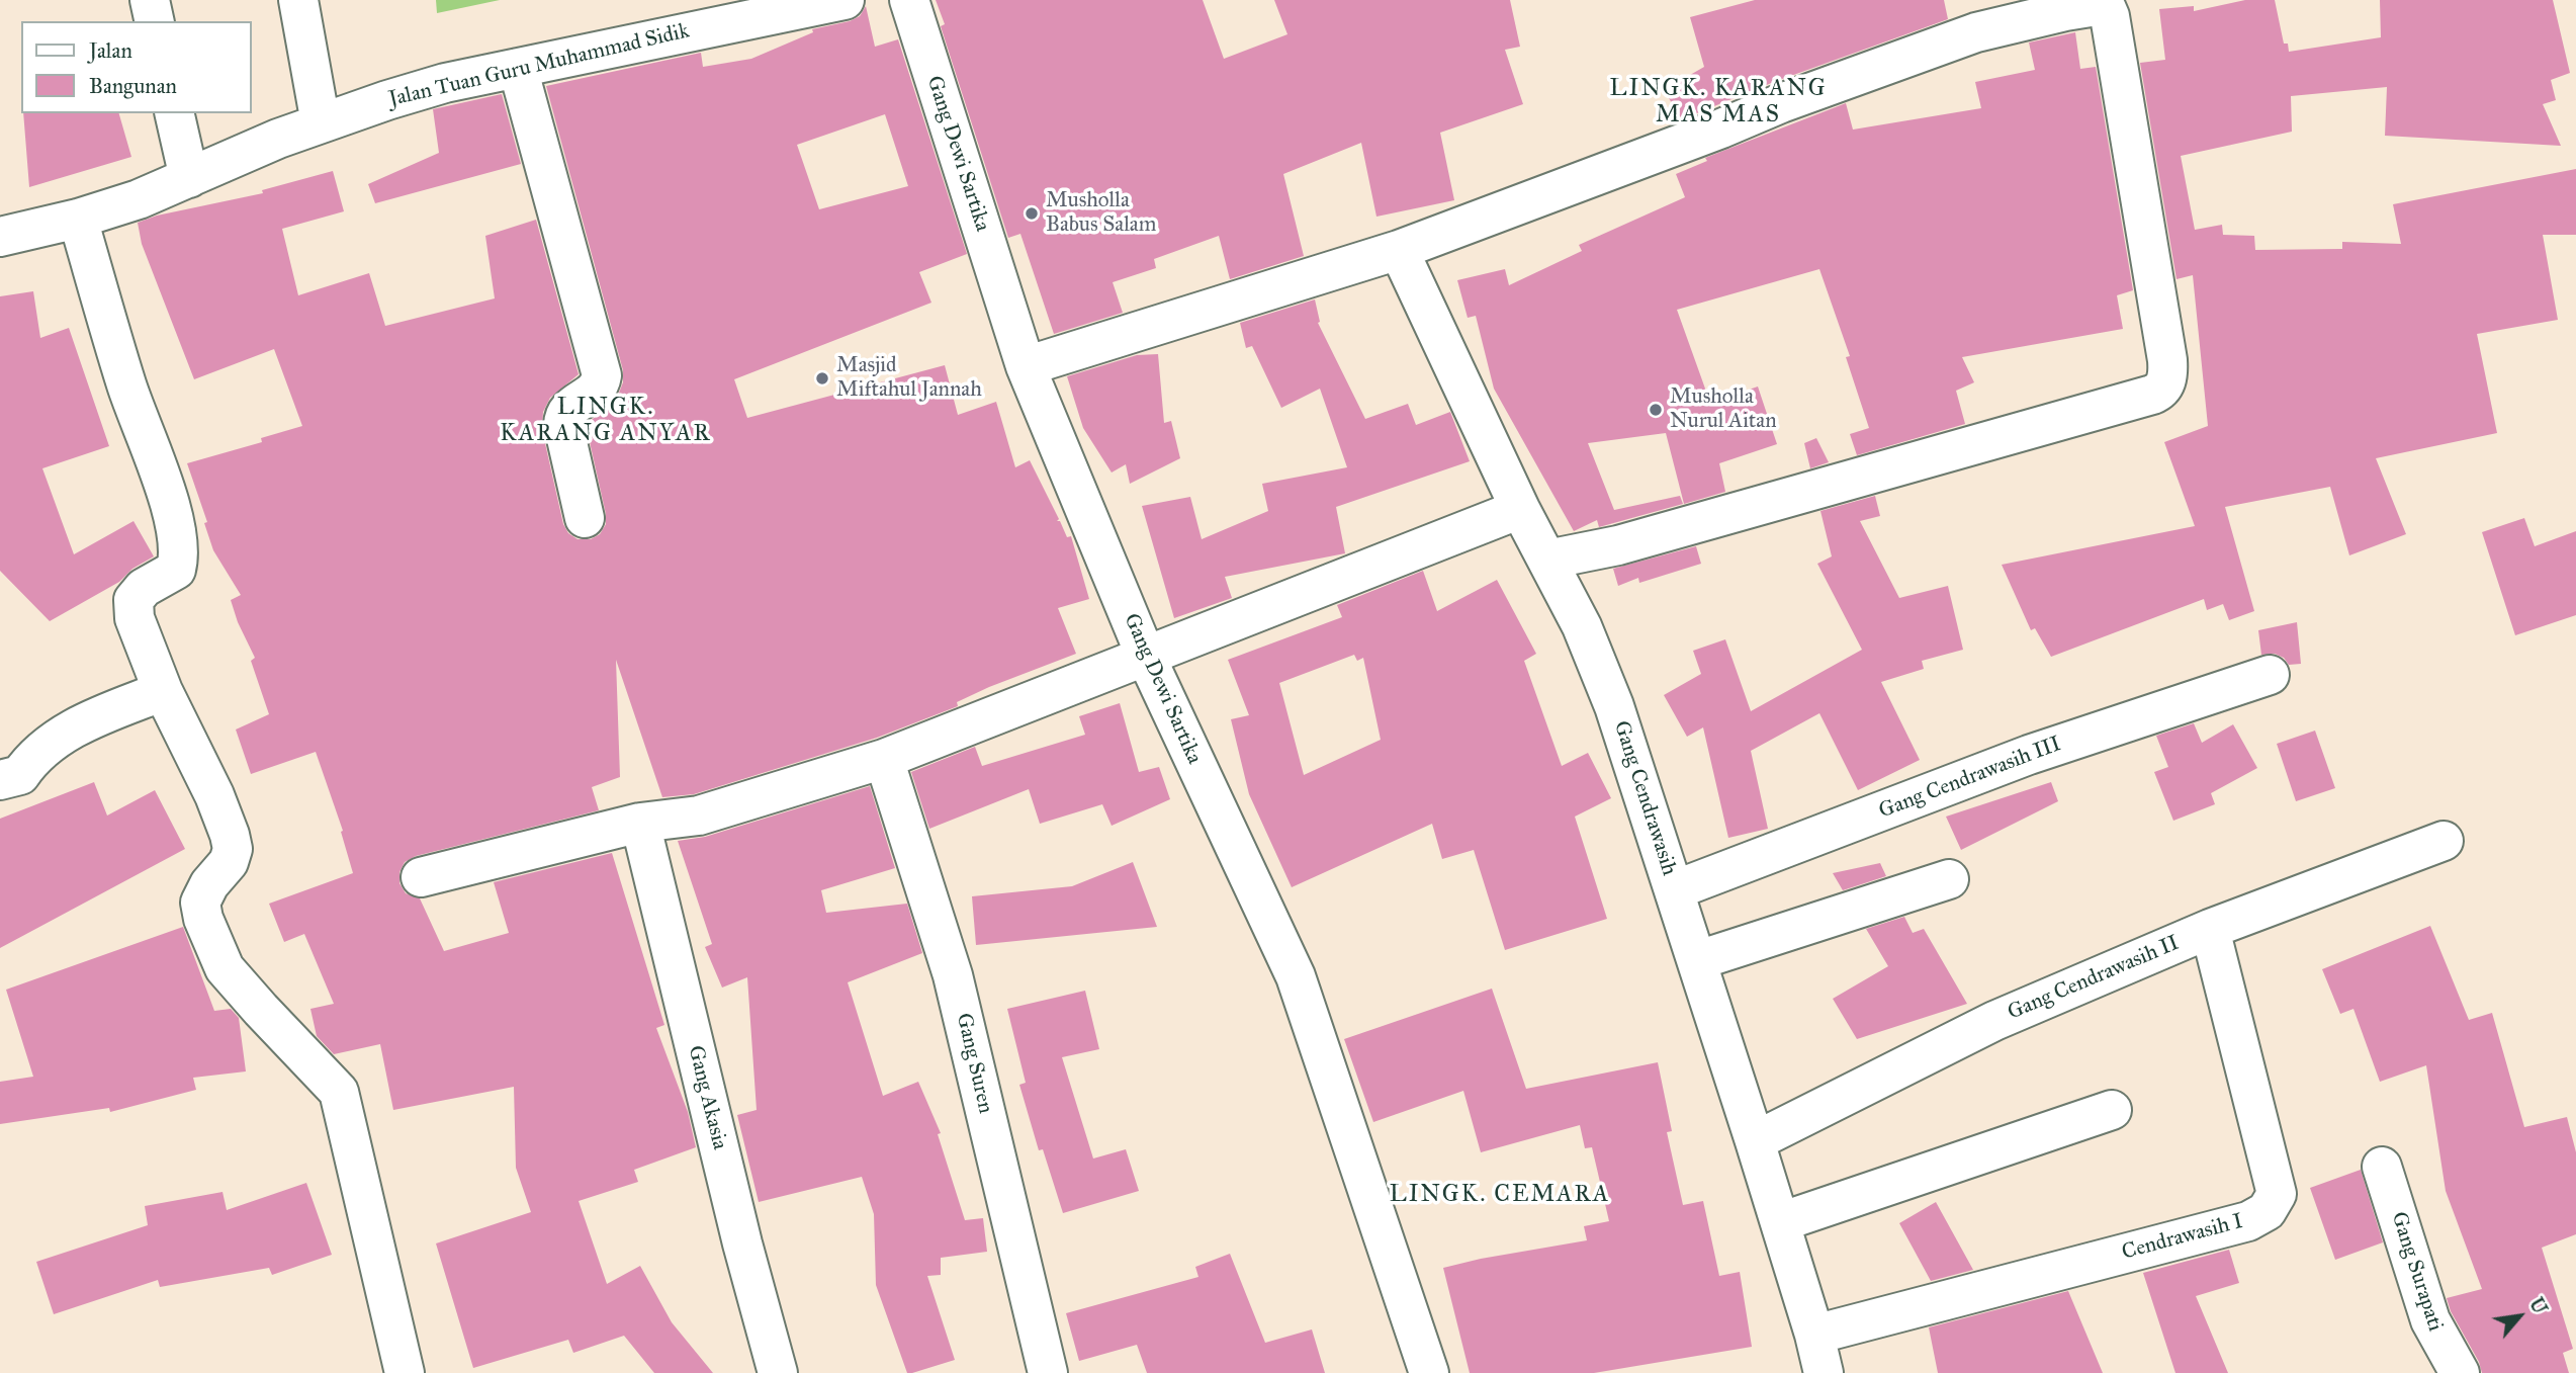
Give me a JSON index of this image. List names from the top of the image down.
{
  "streets": {
    "street": [
      "Jalan Tuan Guru Muhammad Sidik",
      "Gang Dewi Sartika",
      "Gang Cendrawasih III",
      "Gang Cendrawasih",
      "Gang Cendrawasih II",
      "Gang Suren",
      "Gang Akasia",
      "Cendrawasih I",
      "Gang Surapati"
    ]
  },
  "crossings": [
    ["Gang Cendrawasih III", "Gang Cendrawasih"],
    ["Gang Cendrawasih", "Gang Cendrawasih II"],
    ["Gang Cendrawasih", "Cendrawasih I"],
    ["Gang Cendrawasih II", "Cendrawasih I"]
  ],
  "districts": ["LINGK. KARANG MAS MAS", "LINGK. KARANG ANYAR", "LINGK. CEMARA"],
  "places": ["Musholla Babus Salam", "Masjid Miftahul Jannah", "Musholla Nurul Aitan"],
  "legend": ["Jalan", "Bangunan"],
  "north": "top right"
}
